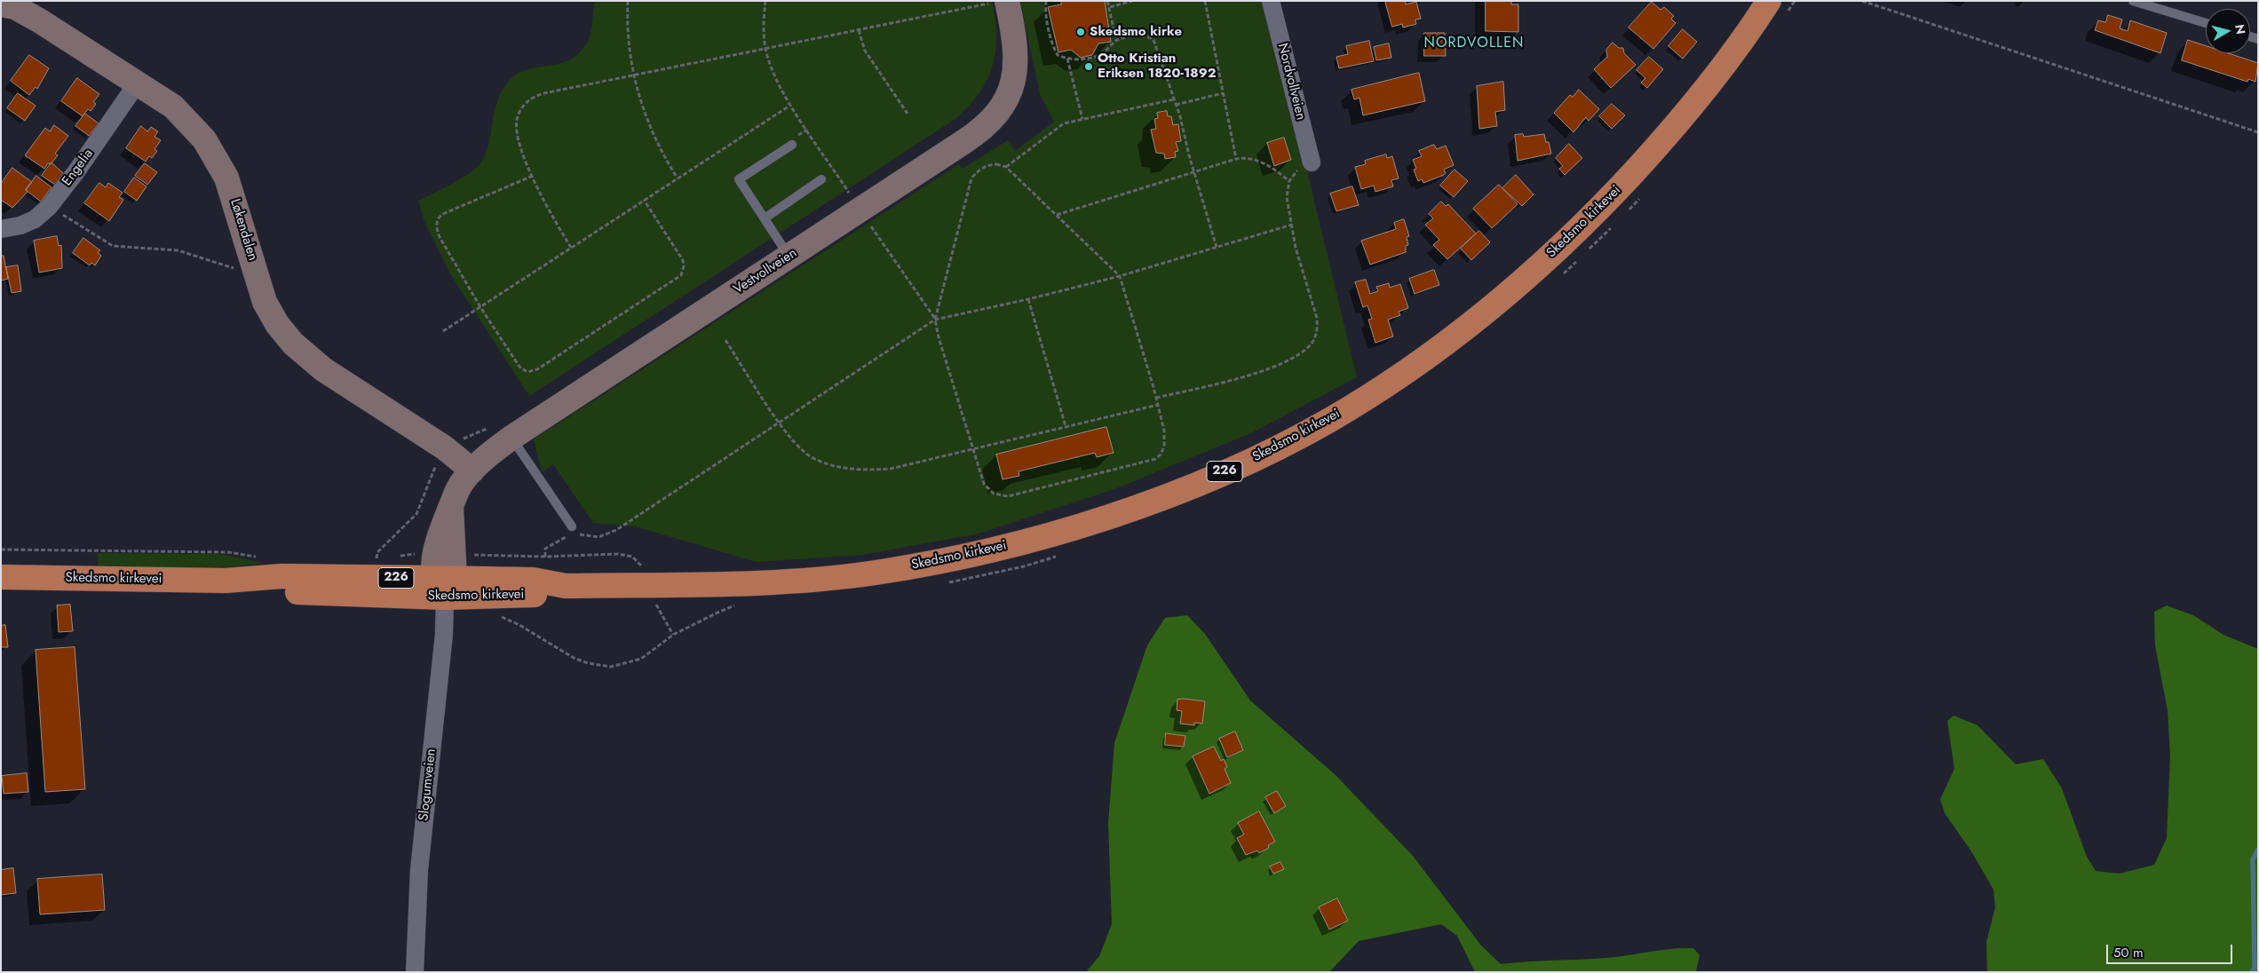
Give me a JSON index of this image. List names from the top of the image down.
{
  "streets": {
    "highway": ["Skedsmo kirkevei", "226"],
    "street": [
      "Nordvollveien",
      "Engelia",
      "Løkendalen",
      "Vestvollveien",
      "Slogumveien"
    ]
  },
  "crossings": [
    ["Engelia", "Løkendalen"],
    ["Skedsmo kirkevei", "Vestvollveien"],
    ["Skedsmo kirkevei", "Slogumveien"],
    ["Løkendalen", "Vestvollveien"],
    ["Vestvollveien", "Slogumveien"]
  ],
  "districts": ["NORDVOLLEN"],
  "places": ["Skedsmo kirke", "Otto Kristian Eriksen 1820-1892"],
  "scale_bar": "50 m",
  "north": "right"
}
